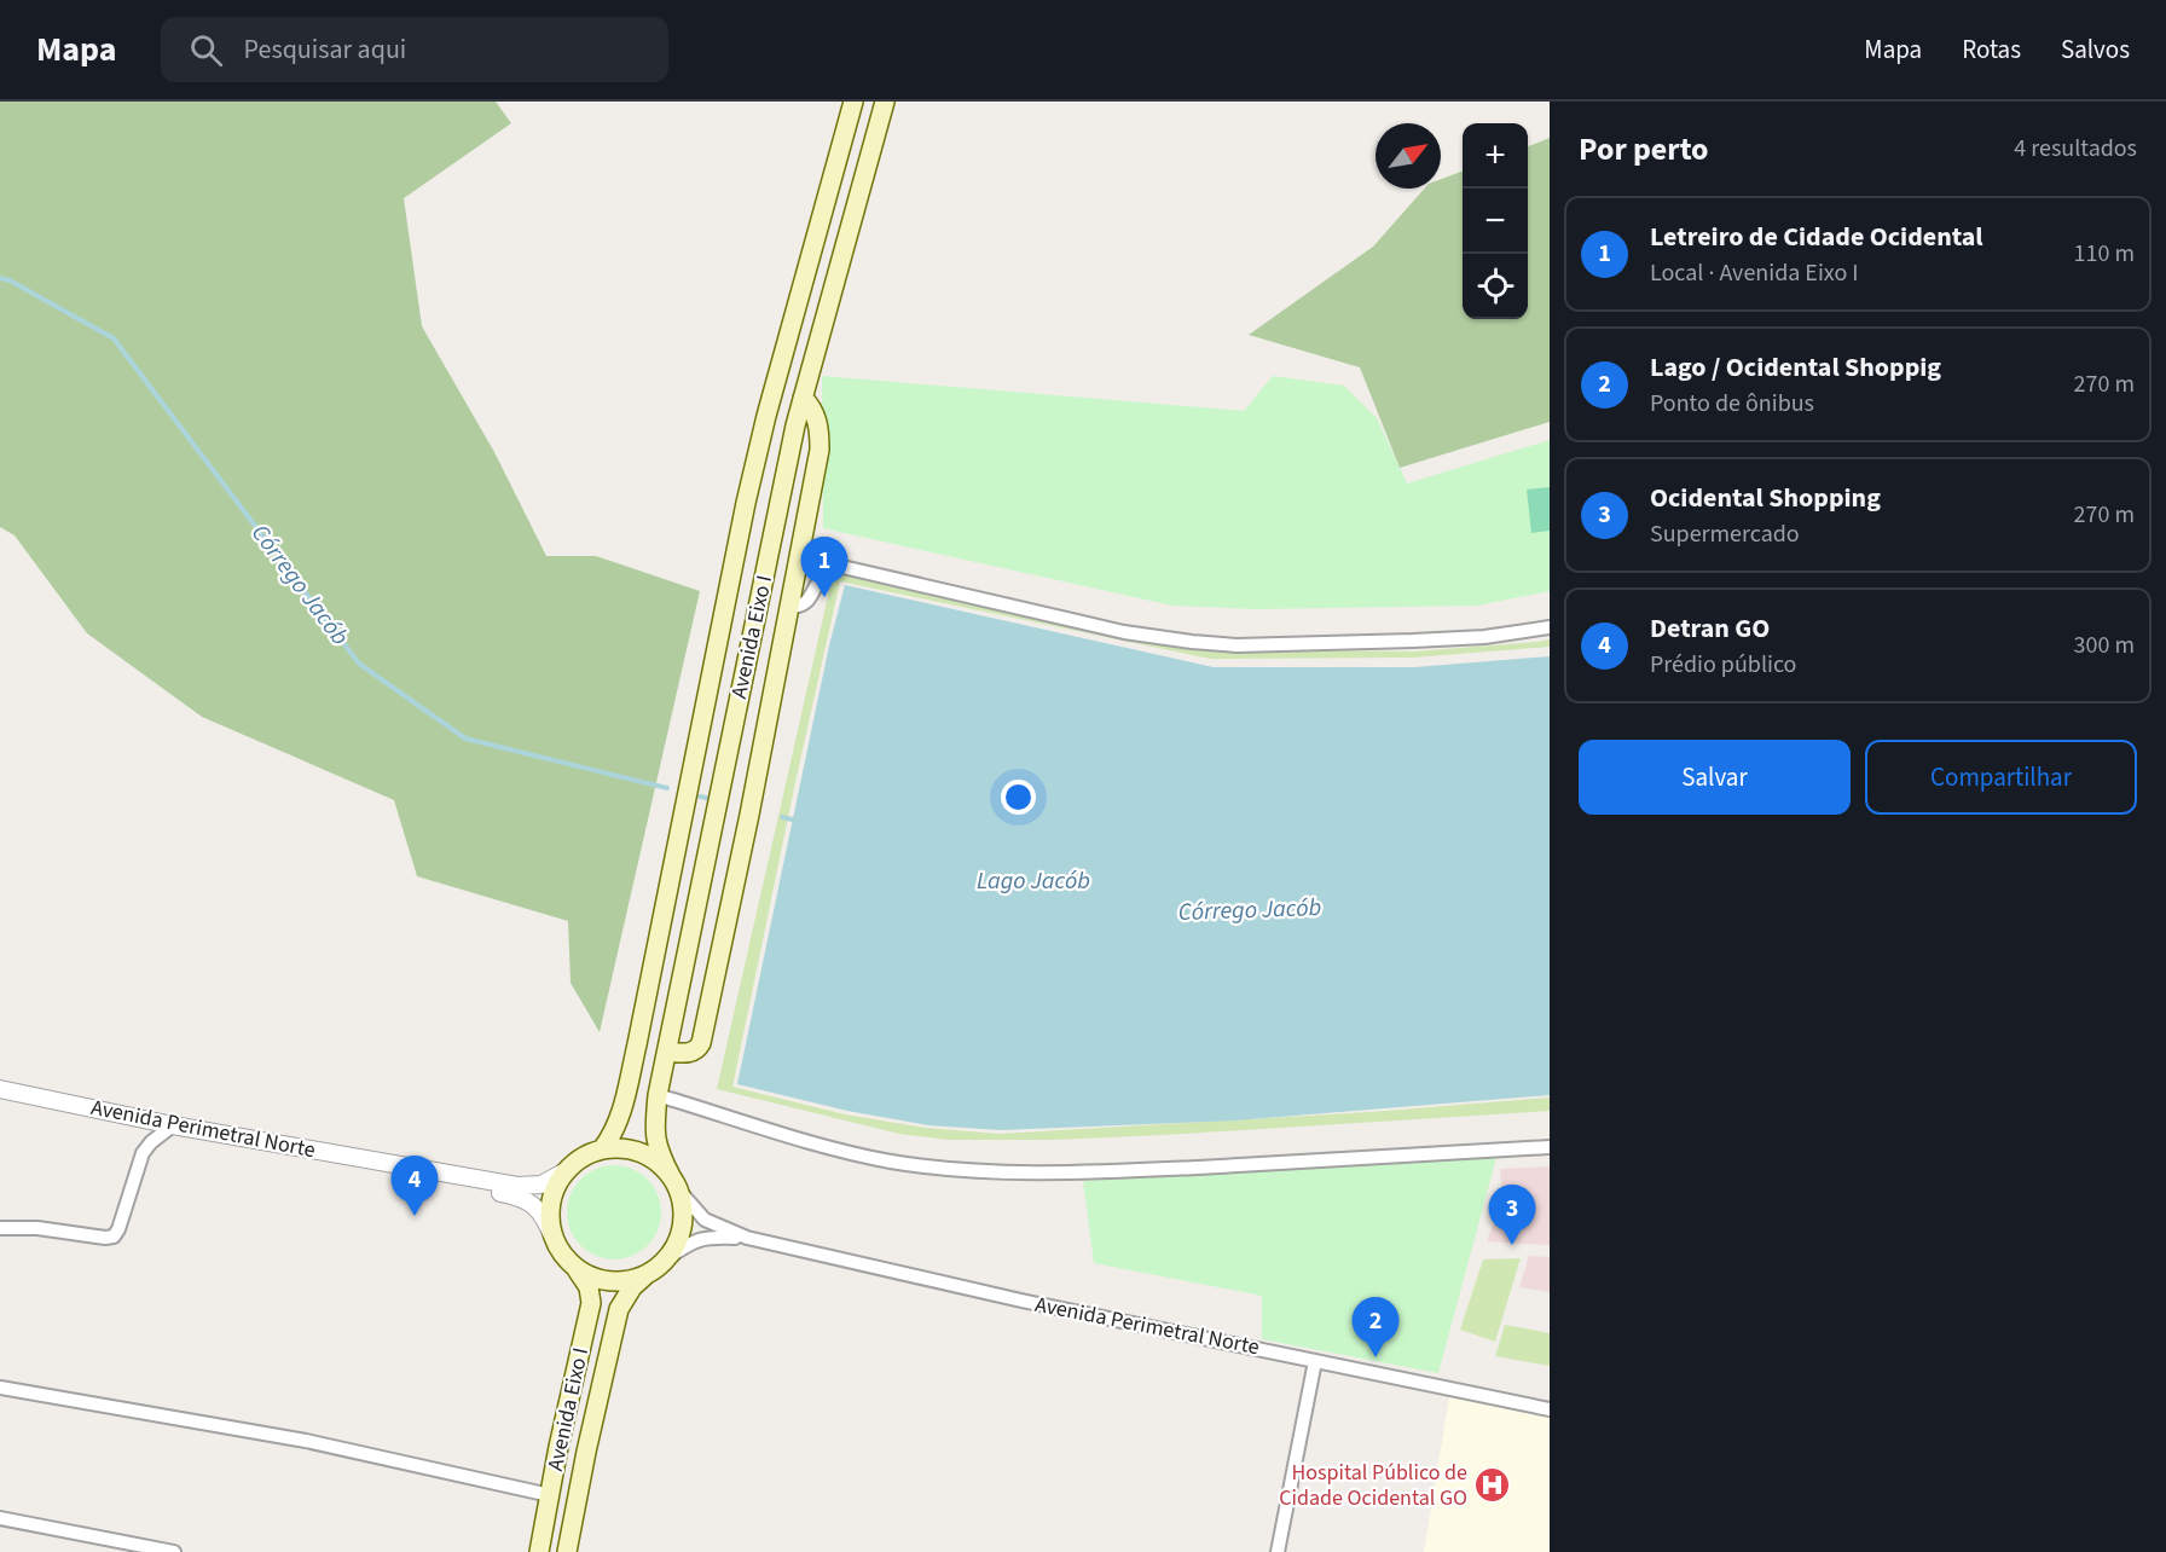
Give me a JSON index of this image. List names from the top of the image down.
{
  "streets": {
    "main road": ["Avenida Eixo I"],
    "street": ["Avenida Perimetral Norte"]
  },
  "crossings": [
    ["Avenida Eixo I", "Avenida Perimetral Norte"]
  ],
  "water": ["Córrego Jacób", "Lago Jacób"],
  "places": {
    "hospital": ["Hospital Público de Cidade Ocidental GO"]
  },
  "north": "top right",
  "page": {
    "header": "Mapa",
    "search": "Pesquisar aqui",
    "nav": ["Mapa", "Rotas", "Salvos"],
    "heading": ["Por perto", "4 resultados"],
    "map_buttons": ["+", "−"],
    "list": [
      {
        "mark": "1",
        "name": "Letreiro de Cidade Ocidental",
        "note": "Local · Avenida Eixo I",
        "value": "110 m"
      },
      {
        "mark": "2",
        "name": "Lago / Ocidental Shoppig",
        "note": "Ponto de ônibus",
        "value": "270 m"
      },
      {
        "mark": "3",
        "name": "Ocidental Shopping",
        "note": "Supermercado",
        "value": "270 m"
      },
      {
        "mark": "4",
        "name": "Detran GO",
        "note": "Prédio público",
        "value": "300 m"
      }
    ],
    "pins": [
      "1",
      "4",
      "3",
      "2"
    ],
    "buttons": ["Salvar", "Compartilhar"]
  }
}
